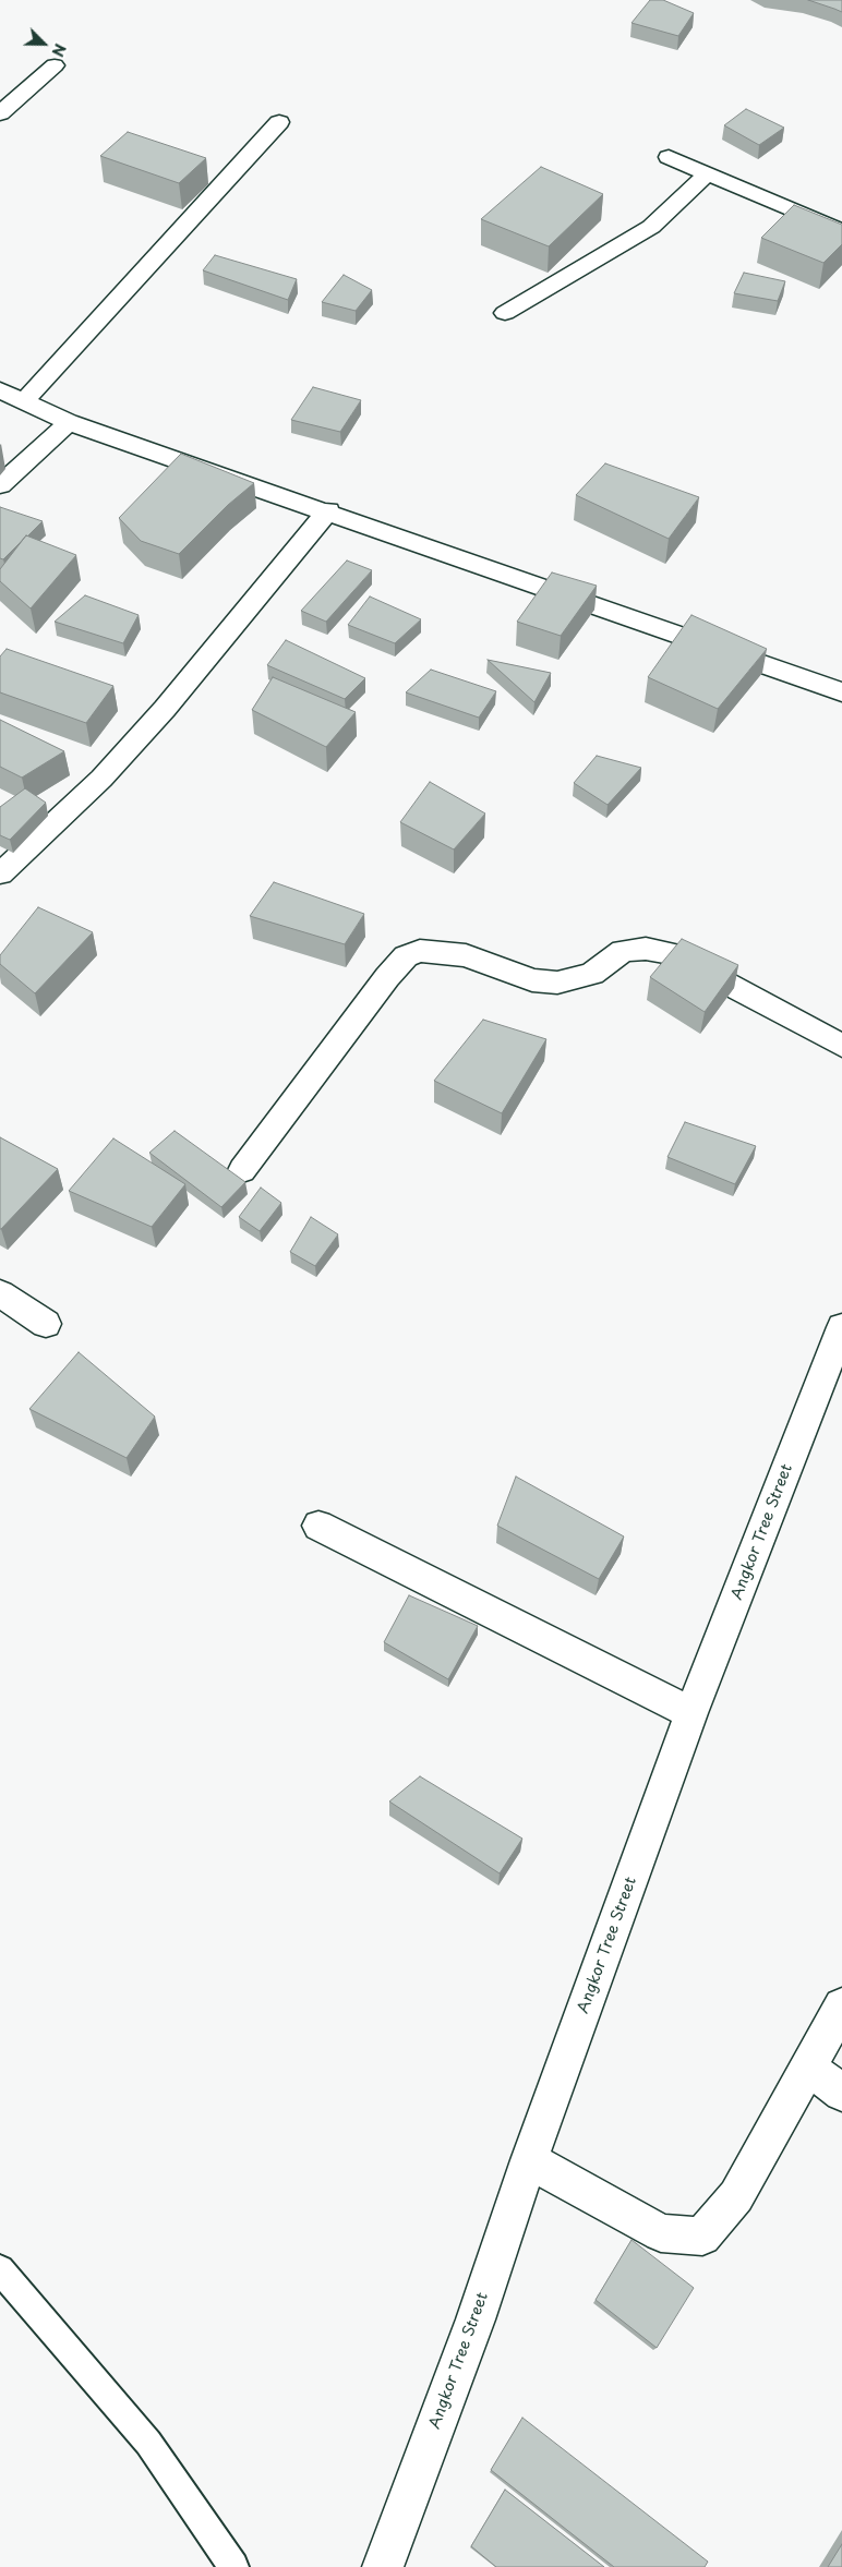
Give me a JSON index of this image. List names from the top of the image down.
{
  "streets": {
    "street": ["Angkor Tree Street"]
  },
  "north": "bottom right"
}
